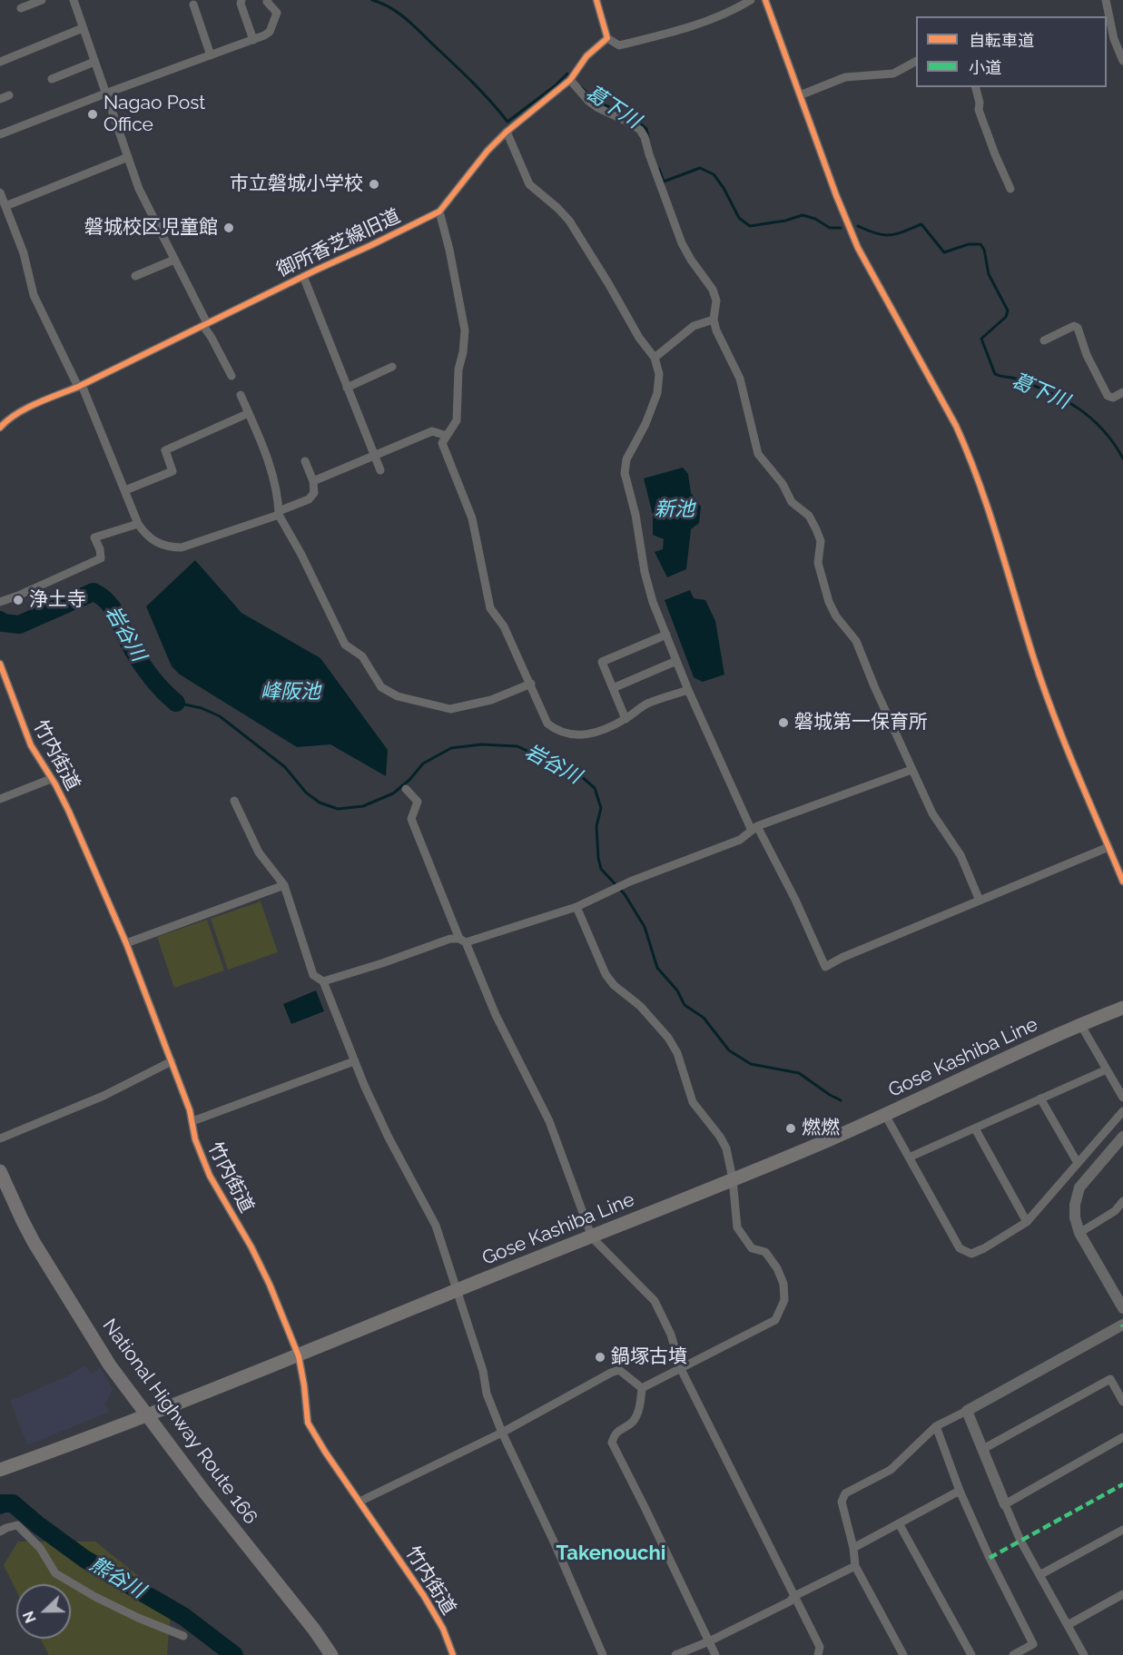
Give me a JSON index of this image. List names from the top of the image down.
{
  "streets": {
    "highway": ["National Highway Route 166"],
    "main road": ["Gose Kashiba Line"],
    "street": ["御所香芝線旧道", "竹内街道"]
  },
  "crossings": [
    ["竹内街道", "Gose Kashiba Line"],
    ["Gose Kashiba Line", "National Highway Route 166"]
  ],
  "districts": ["Takenouchi"],
  "water": [
    "葛下川",
    "新池",
    "岩谷川",
    "峰阪池",
    "熊谷川"
  ],
  "places": [
    "Nagao Post Office",
    "市立磐城小学校",
    "磐城校区児童館",
    "浄土寺",
    "磐城第一保育所",
    "燃燃",
    "鍋塚古墳"
  ],
  "legend": ["自転車道", "小道"],
  "north": "left"
}
